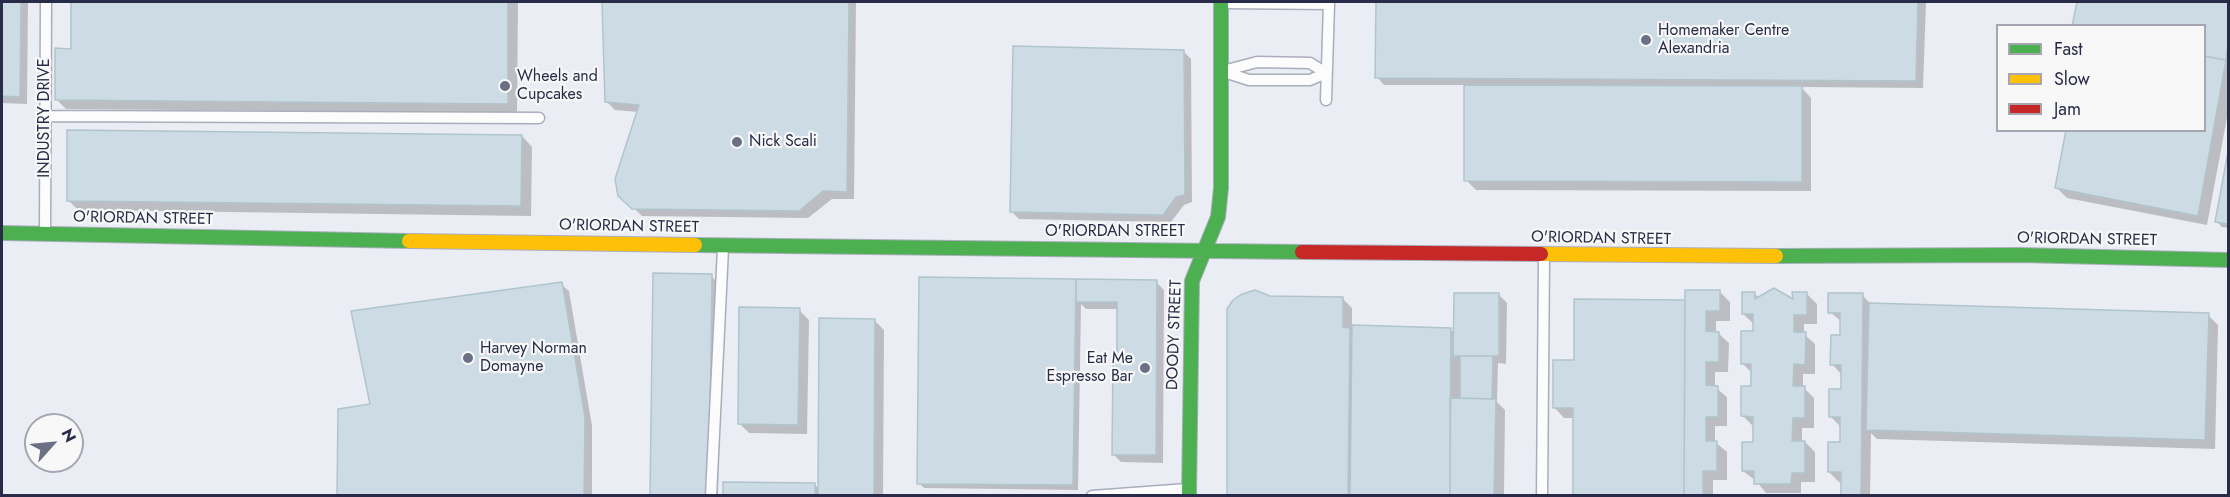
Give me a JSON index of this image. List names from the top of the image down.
{
  "streets": {
    "main road": ["O'RIORDAN STREET", "DOODY STREET"],
    "lane": ["INDUSTRY DRIVE"]
  },
  "crossings": [
    ["INDUSTRY DRIVE", "O'RIORDAN STREET"],
    ["O'RIORDAN STREET", "DOODY STREET"]
  ],
  "places": [
    "Homemaker Centre Alexandria",
    "Wheels and Cupcakes",
    "Nick Scali",
    "Harvey Norman Domayne",
    "Eat Me Espresso Bar"
  ],
  "legend": ["Fast", "Slow", "Jam"],
  "north": "top right"
}
